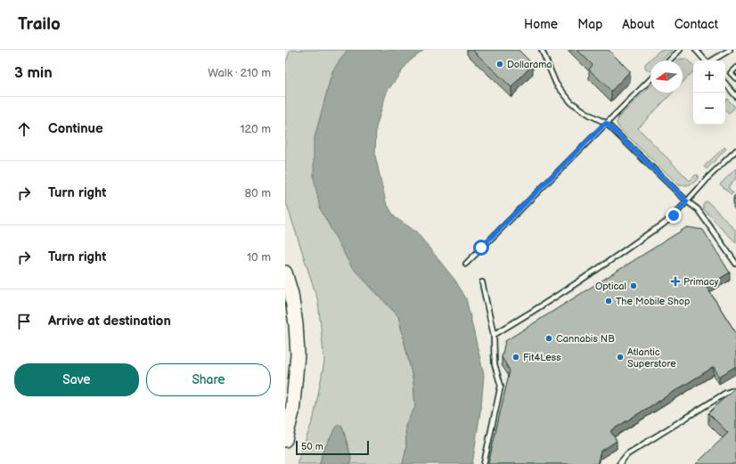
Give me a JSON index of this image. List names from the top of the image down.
{
  "places": {
    "other": [
      "Dollarama",
      "Optical",
      "The Mobile Shop",
      "Cannabis NB",
      "Fit4Less",
      "Atlantic Superstore"
    ],
    "health": ["Primacy"]
  },
  "scale_bar": "50 m",
  "north": "left",
  "page": {
    "header": "Trailo",
    "nav": [
      "Home",
      "Map",
      "About",
      "Contact"
    ],
    "heading": ["3 min", "Walk · 210 m"],
    "map_buttons": ["+", "−"],
    "list": [
      ["Continue", "120 m"],
      ["Turn right", "80 m"],
      ["Turn right", "10 m"],
      "Arrive at destination"
    ],
    "buttons": ["Save", "Share"],
    "scale": "50 m"
  }
}
